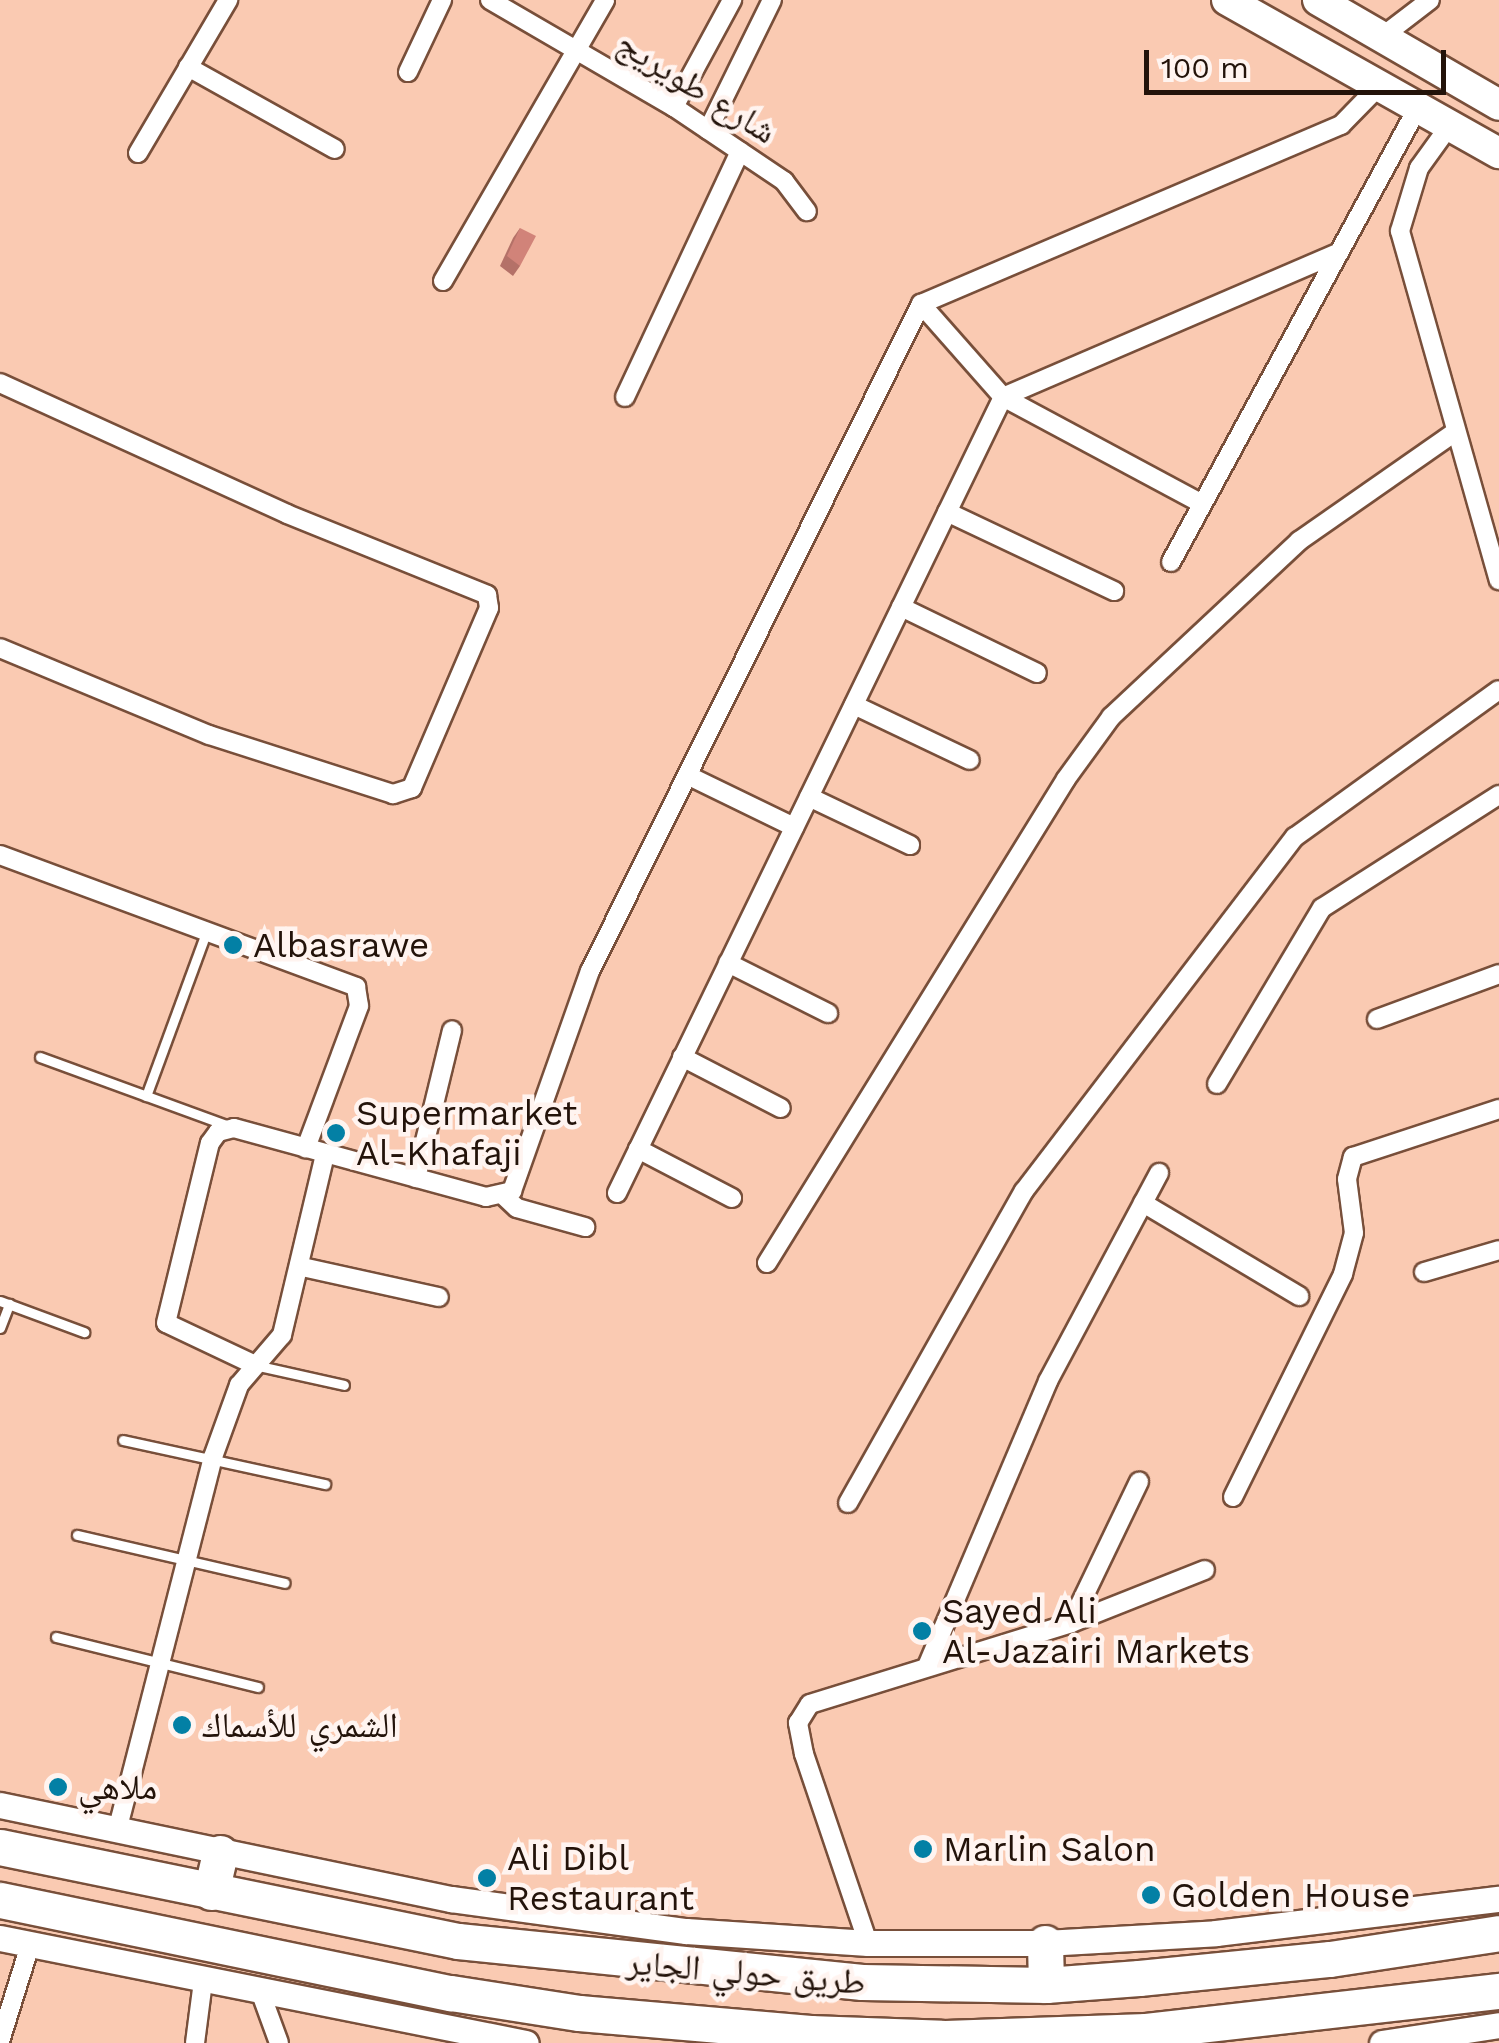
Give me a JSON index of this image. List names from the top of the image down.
{
  "streets": {
    "highway": ["طريق حولي الجاير"],
    "street": ["شارع طويريج"]
  },
  "places": [
    "Albasrawe",
    "Supermarket Al-Khafaji",
    "Sayed Ali Al-Jazairi Markets",
    "الشمري للأسماك",
    "ملاهي",
    "Marlin Salon",
    "Ali Dibl Restaurant",
    "Golden House"
  ],
  "scale_bar": "100 m"
}
